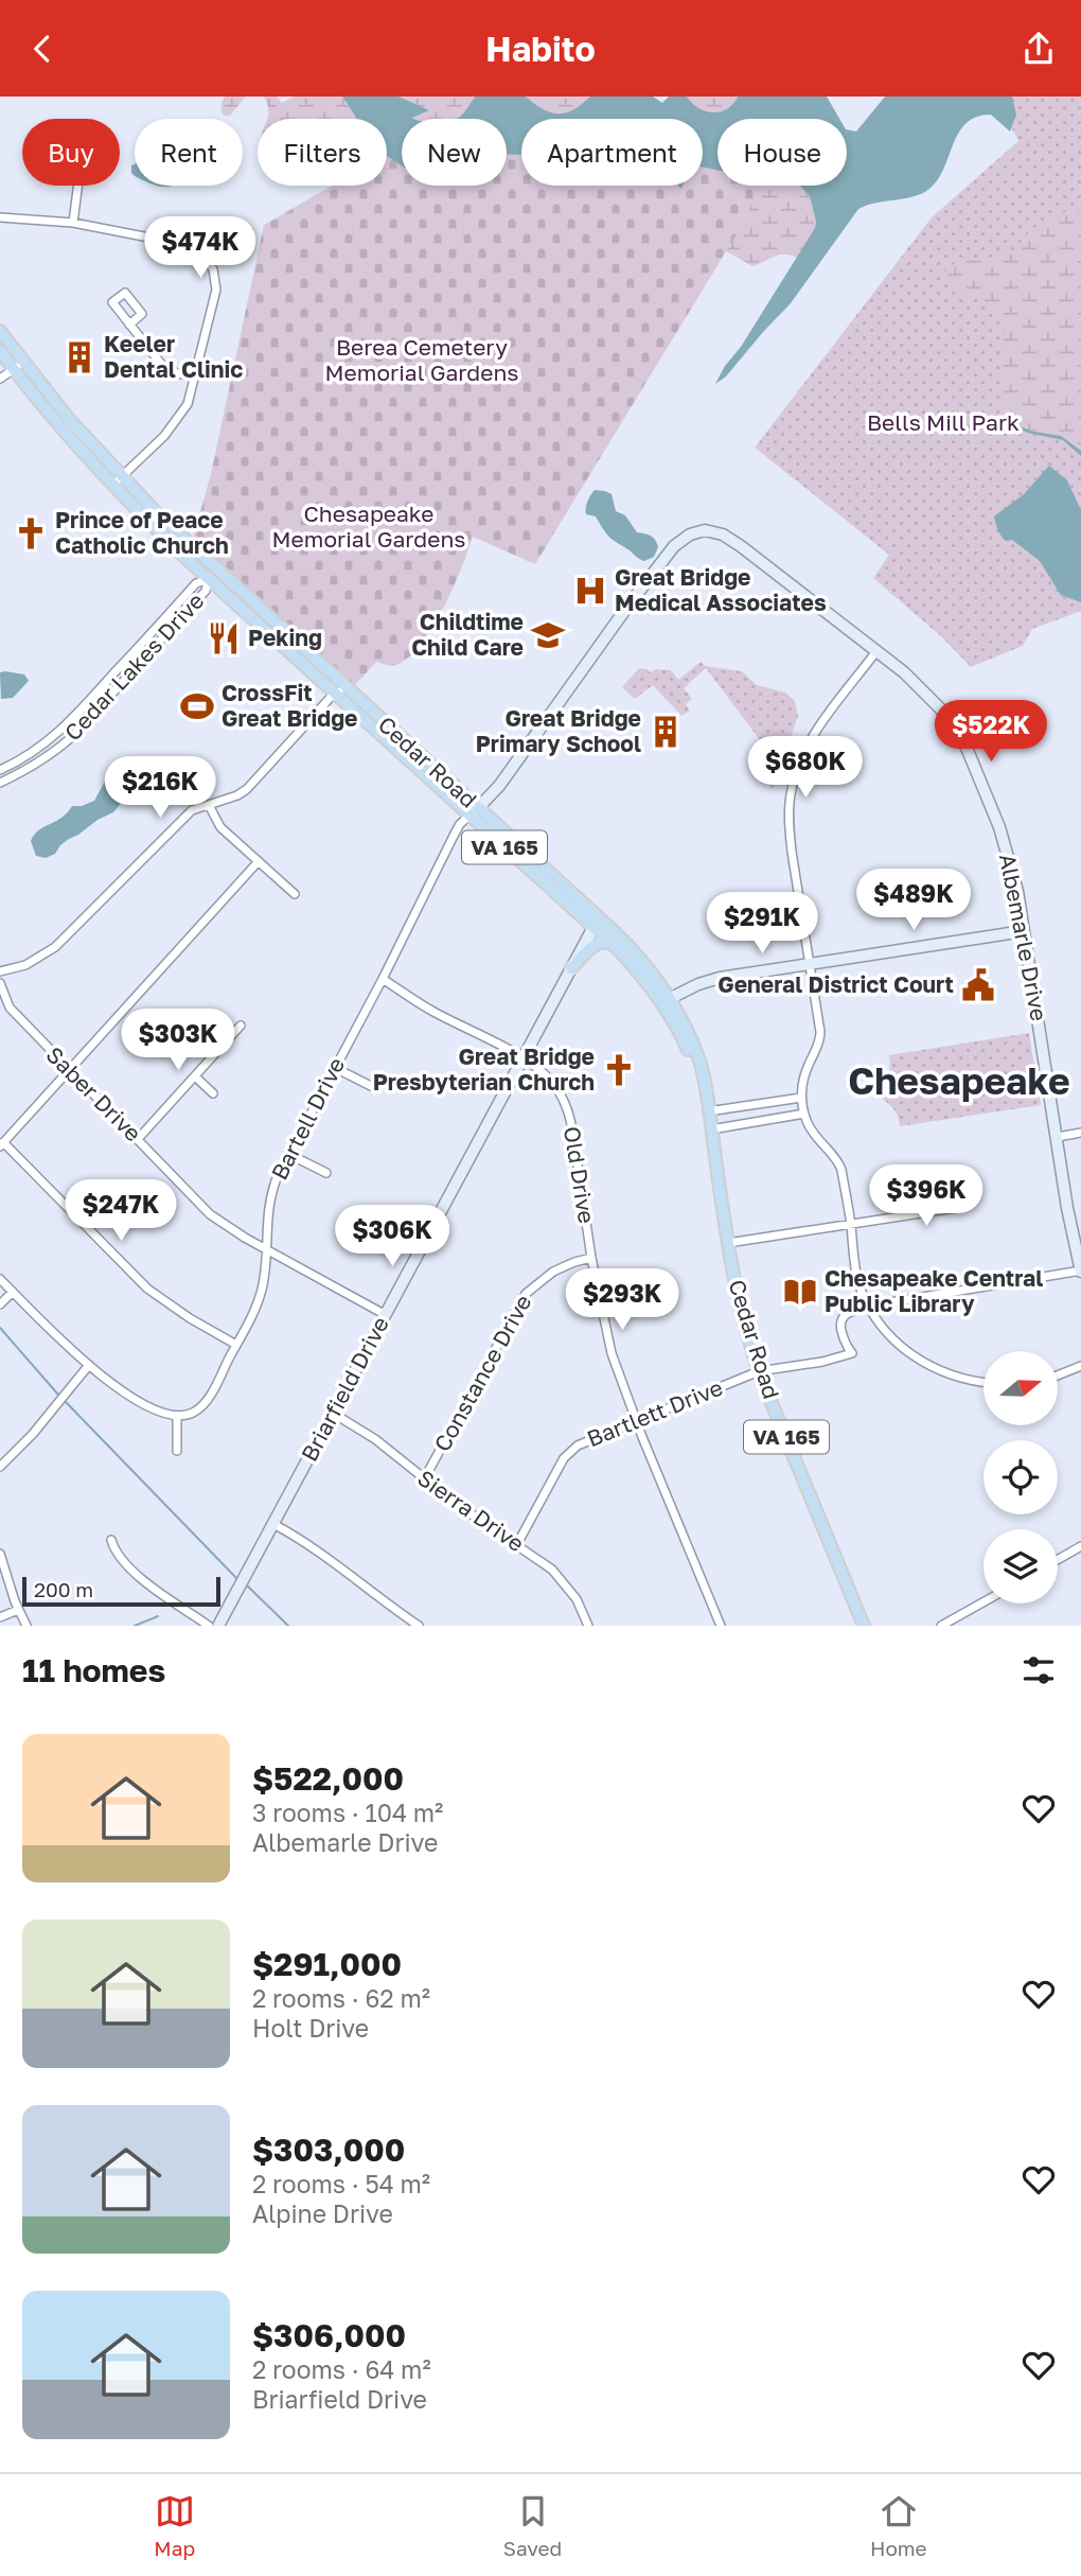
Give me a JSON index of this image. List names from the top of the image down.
{
  "streets": {
    "main road": ["Cedar Road", "VA 165"],
    "street": [
      "Cedar Lakes Drive",
      "Albemarle Drive",
      "Saber Drive",
      "Bartell Drive",
      "Old Drive",
      "Constance Drive",
      "Briarfield Drive",
      "Bartlett Drive",
      "Sierra Drive"
    ]
  },
  "crossings": [
    ["Cedar Lakes Drive", "Cedar Road"],
    ["Cedar Road", "Albemarle Drive"],
    ["Cedar Road", "Bartell Drive"],
    ["Cedar Road", "Briarfield Drive"],
    ["Cedar Road", "Bartlett Drive"],
    ["Albemarle Drive", "Bartell Drive"],
    ["Saber Drive", "Bartell Drive"],
    ["Saber Drive", "Briarfield Drive"],
    ["Bartell Drive", "Old Drive"],
    ["Old Drive", "Constance Drive"],
    ["Old Drive", "Briarfield Drive"],
    ["Old Drive", "Bartlett Drive"],
    ["Constance Drive", "Sierra Drive"],
    ["Briarfield Drive", "Sierra Drive"],
    ["Bartlett Drive", "Sierra Drive"]
  ],
  "districts": ["Chesapeake"],
  "parks": ["Berea Cemetery Memorial Gardens", "Bells Mill Park", "Chesapeake Memorial Gardens"],
  "places": {
    "building": ["Keeler Dental Clinic", "Great Bridge Primary School"],
    "church": ["Prince of Peace Catholic Church", "Great Bridge Presbyterian Church"],
    "hospital": ["Great Bridge Medical Associates"],
    "school or university": ["Childtime Child Care"],
    "restaurant": ["Peking"],
    "sports": ["CrossFit Great Bridge"],
    "public building": ["General District Court"],
    "library": ["Chesapeake Central Public Library"]
  },
  "scale_bar": "200 m",
  "north": "right",
  "page": {
    "header": "Habito",
    "chip": [
      "Buy",
      "Rent",
      "Filters",
      "New",
      "Apartment",
      "House"
    ],
    "price": [
      "$474K",
      "$522K",
      "$680K",
      "$216K",
      "$489K",
      "$291K",
      "$303K",
      "$396K",
      "$247K",
      "$306K",
      "$293K"
    ],
    "scale": "200 m",
    "heading": "11 homes",
    "list": [
      {
        "name": "$522,000",
        "note": "3 rooms · 104 m² · Albemarle Drive"
      },
      {
        "name": "$291,000",
        "note": "2 rooms · 62 m² · Holt Drive"
      },
      {
        "name": "$303,000",
        "note": "2 rooms · 54 m² · Alpine Drive"
      },
      {
        "name": "$306,000",
        "note": "2 rooms · 64 m² · Briarfield Drive"
      }
    ],
    "tabs": ["Map", "Saved", "Home"]
  }
}
